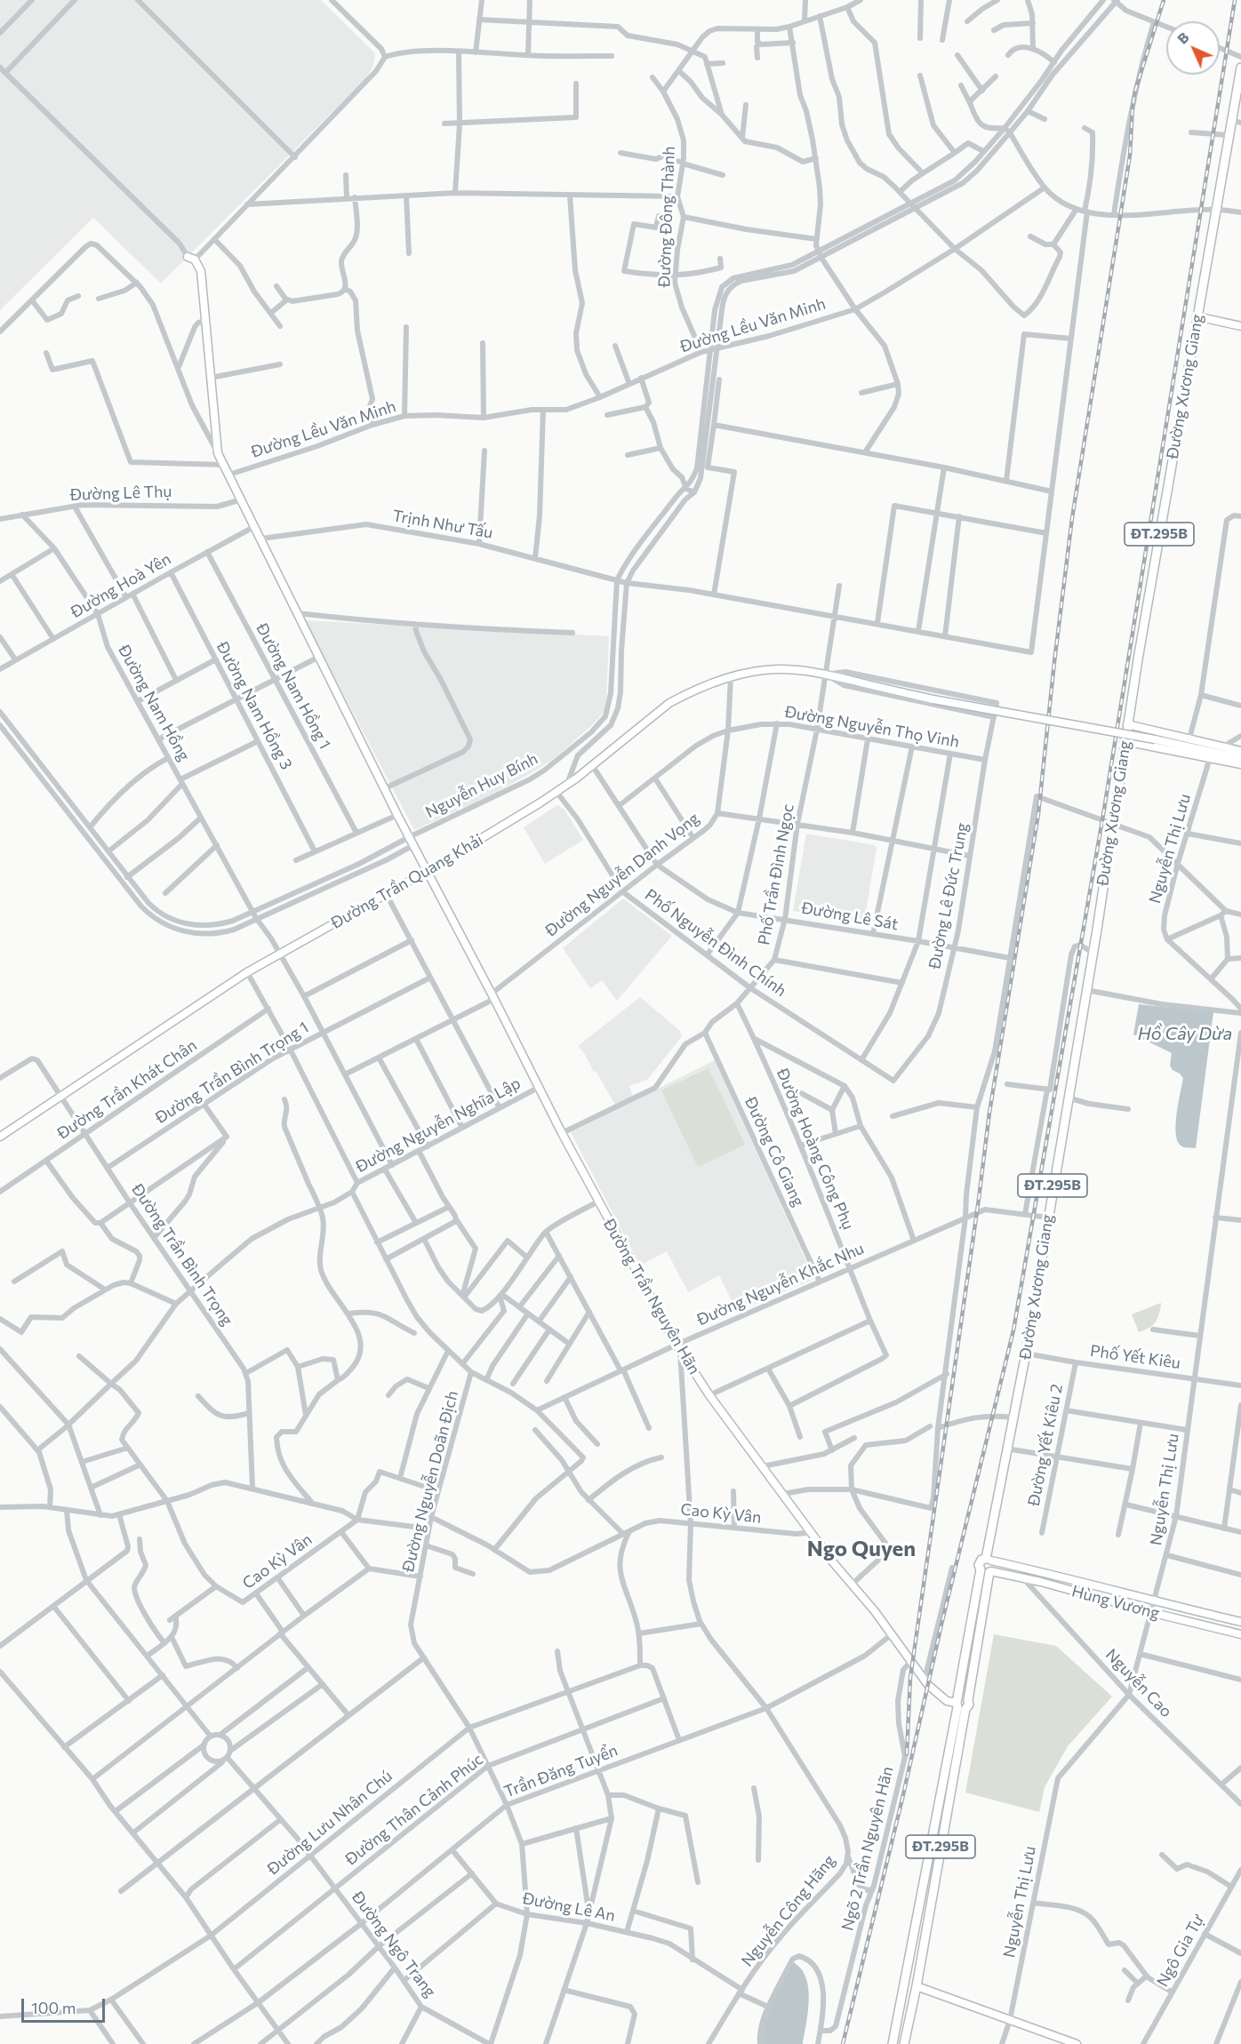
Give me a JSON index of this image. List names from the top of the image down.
{
  "streets": {
    "main road": [
      "Đường Xương Giang",
      "ĐT.295B",
      "Đường Trần Quang Khải",
      "Đường Trần Nguyên Hãn",
      "Hùng Vương"
    ],
    "street": [
      "Đường Đông Thành",
      "Đường Lều Văn Minh",
      "Đường Lê Thụ",
      "Trịnh Như Tấu",
      "Đường Hoà Yên",
      "Đường Nam Hồng 1",
      "Đường Nam Hồng",
      "Đường Nam Hồng 3",
      "Đường Nguyễn Thọ Vinh",
      "Nguyễn Huy Bính",
      "Nguyễn Thị Lưu",
      "Đường Nguyễn Danh Vọng",
      "Phố Trần Đình Ngọc",
      "Đường Lê Đức Trung",
      "Đường Lê Sát",
      "Phố Nguyễn Đình Chính",
      "Đường Trần Bình Trọng 1",
      "Đường Trần Khát Chân",
      "Đường Nguyễn Nghĩa Lập",
      "Đường Hoàng Công Phụ",
      "Đường Cô Giang",
      "Đường Trần Bình Trọng",
      "Đường Nguyễn Khắc Nhu",
      "Phố Yết Kiêu",
      "Đường Yết Kiêu 2",
      "Đường Nguyễn Doãn Địch",
      "Cao Kỳ Vân",
      "Nguyễn Cao",
      "Trần Đăng Tuyển",
      "Đường Thân Cảnh Phúc",
      "Đường Lưu Nhân Chú",
      "Ngõ 2 Trần Nguyên Hãn",
      "Đường Lê An",
      "Nguyễn Công Hãng",
      "Đường Ngô Trang",
      "Ngô Gia Tự"
    ]
  },
  "crossings": [
    ["Đường Đông Thành", "Đường Lều Văn Minh"],
    ["Đường Lều Văn Minh", "Đường Trần Nguyên Hãn"],
    ["Đường Xương Giang", "ĐT.295B"],
    ["Đường Xương Giang", "Đường Nguyễn Khắc Nhu"],
    ["Đường Xương Giang", "Phố Yết Kiêu"],
    ["Đường Xương Giang", "Hùng Vương"],
    ["Đường Lê Thụ", "Đường Nam Hồng"],
    ["Đường Lê Thụ", "Đường Trần Nguyên Hãn"],
    ["Trịnh Như Tấu", "Nguyễn Huy Bính"],
    ["Trịnh Như Tấu", "Phố Trần Đình Ngọc"],
    ["Trịnh Như Tấu", "Đường Trần Nguyên Hãn"],
    ["ĐT.295B", "Đường Trần Nguyên Hãn"],
    ["ĐT.295B", "Hùng Vương"],
    ["Đường Hoà Yên", "Đường Nam Hồng 1"],
    ["Đường Hoà Yên", "Đường Nam Hồng"],
    ["Đường Hoà Yên", "Đường Nam Hồng 3"],
    ["Đường Hoà Yên", "Đường Trần Nguyên Hãn"],
    ["Đường Nam Hồng", "Đường Nguyễn Danh Vọng"],
    ["Đường Nam Hồng", "Đường Trần Quang Khải"],
    ["Đường Nam Hồng", "Đường Trần Bình Trọng 1"],
    ["Đường Nam Hồng", "Đường Nguyễn Nghĩa Lập"],
    ["Đường Nguyễn Thọ Vinh", "Phố Trần Đình Ngọc"],
    ["Đường Nguyễn Thọ Vinh", "Đường Lê Đức Trung"],
    ["Đường Nguyễn Thọ Vinh", "Đường Lê Sát"],
    ["Nguyễn Huy Bính", "Đường Trần Nguyên Hãn"],
    ["Nguyễn Thị Lưu", "Phố Yết Kiêu"],
    ["Nguyễn Thị Lưu", "Hùng Vương"],
    ["Nguyễn Thị Lưu", "Nguyễn Cao"],
    ["Đường Nguyễn Danh Vọng", "Phố Trần Đình Ngọc"],
    ["Đường Nguyễn Danh Vọng", "Đường Lê Đức Trung"],
    ["Đường Nguyễn Danh Vọng", "Đường Lê Sát"],
    ["Đường Nguyễn Danh Vọng", "Phố Nguyễn Đình Chính"],
    ["Đường Nguyễn Danh Vọng", "Đường Trần Nguyên Hãn"],
    ["Phố Trần Đình Ngọc", "Đường Trần Quang Khải"],
    ["Phố Trần Đình Ngọc", "Đường Lê Sát"],
    ["Phố Trần Đình Ngọc", "Phố Nguyễn Đình Chính"],
    ["Phố Trần Đình Ngọc", "Đường Hoàng Công Phụ"],
    ["Phố Trần Đình Ngọc", "Đường Cô Giang"],
    ["Phố Trần Đình Ngọc", "Đường Trần Nguyên Hãn"],
    ["Đường Trần Quang Khải", "Đường Lê Đức Trung"],
    ["Đường Trần Quang Khải", "Đường Lê Sát"],
    ["Đường Trần Quang Khải", "Phố Nguyễn Đình Chính"],
    ["Đường Trần Quang Khải", "Đường Trần Bình Trọng"],
    ["Đường Trần Quang Khải", "Đường Trần Nguyên Hãn"],
    ["Đường Lê Đức Trung", "Đường Lê Sát"],
    ["Đường Lê Đức Trung", "Phố Nguyễn Đình Chính"],
    ["Đường Trần Bình Trọng 1", "Đường Trần Bình Trọng"],
    ["Đường Trần Khát Chân", "Đường Trần Bình Trọng"],
    ["Đường Nguyễn Nghĩa Lập", "Đường Trần Bình Trọng"],
    ["Đường Nguyễn Nghĩa Lập", "Đường Trần Nguyên Hãn"],
    ["Đường Hoàng Công Phụ", "Đường Nguyễn Khắc Nhu"],
    ["Đường Cô Giang", "Đường Nguyễn Khắc Nhu"],
    ["Đường Nguyễn Khắc Nhu", "Đường Trần Nguyên Hãn"],
    ["Đường Nguyễn Khắc Nhu", "Nguyễn Công Hãng"],
    ["Đường Trần Nguyên Hãn", "Cao Kỳ Vân"],
    ["Đường Trần Nguyên Hãn", "Trần Đăng Tuyển"],
    ["Đường Trần Nguyên Hãn", "Ngõ 2 Trần Nguyên Hãn"],
    ["Đường Trần Nguyên Hãn", "Nguyễn Công Hãng"],
    ["Phố Yết Kiêu", "Đường Yết Kiêu 2"],
    ["Đường Nguyễn Doãn Địch", "Cao Kỳ Vân"],
    ["Đường Nguyễn Doãn Địch", "Trần Đăng Tuyển"],
    ["Đường Nguyễn Doãn Địch", "Đường Thân Cảnh Phúc"],
    ["Đường Nguyễn Doãn Địch", "Đường Lưu Nhân Chú"],
    ["Đường Nguyễn Doãn Địch", "Đường Lê An"],
    ["Đường Nguyễn Doãn Địch", "Đường Ngô Trang"],
    ["Cao Kỳ Vân", "Nguyễn Công Hãng"],
    ["Hùng Vương", "Nguyễn Cao"],
    ["Trần Đăng Tuyển", "Nguyễn Công Hãng"],
    ["Trần Đăng Tuyển", "Đường Ngô Trang"],
    ["Đường Thân Cảnh Phúc", "Đường Ngô Trang"],
    ["Đường Lưu Nhân Chú", "Đường Ngô Trang"],
    ["Đường Lê An", "Nguyễn Công Hãng"]
  ],
  "districts": ["Ngo Quyen"],
  "water": ["Hồ Cây Dừa"],
  "scale_bar": "100 m",
  "north": "top left"
}
